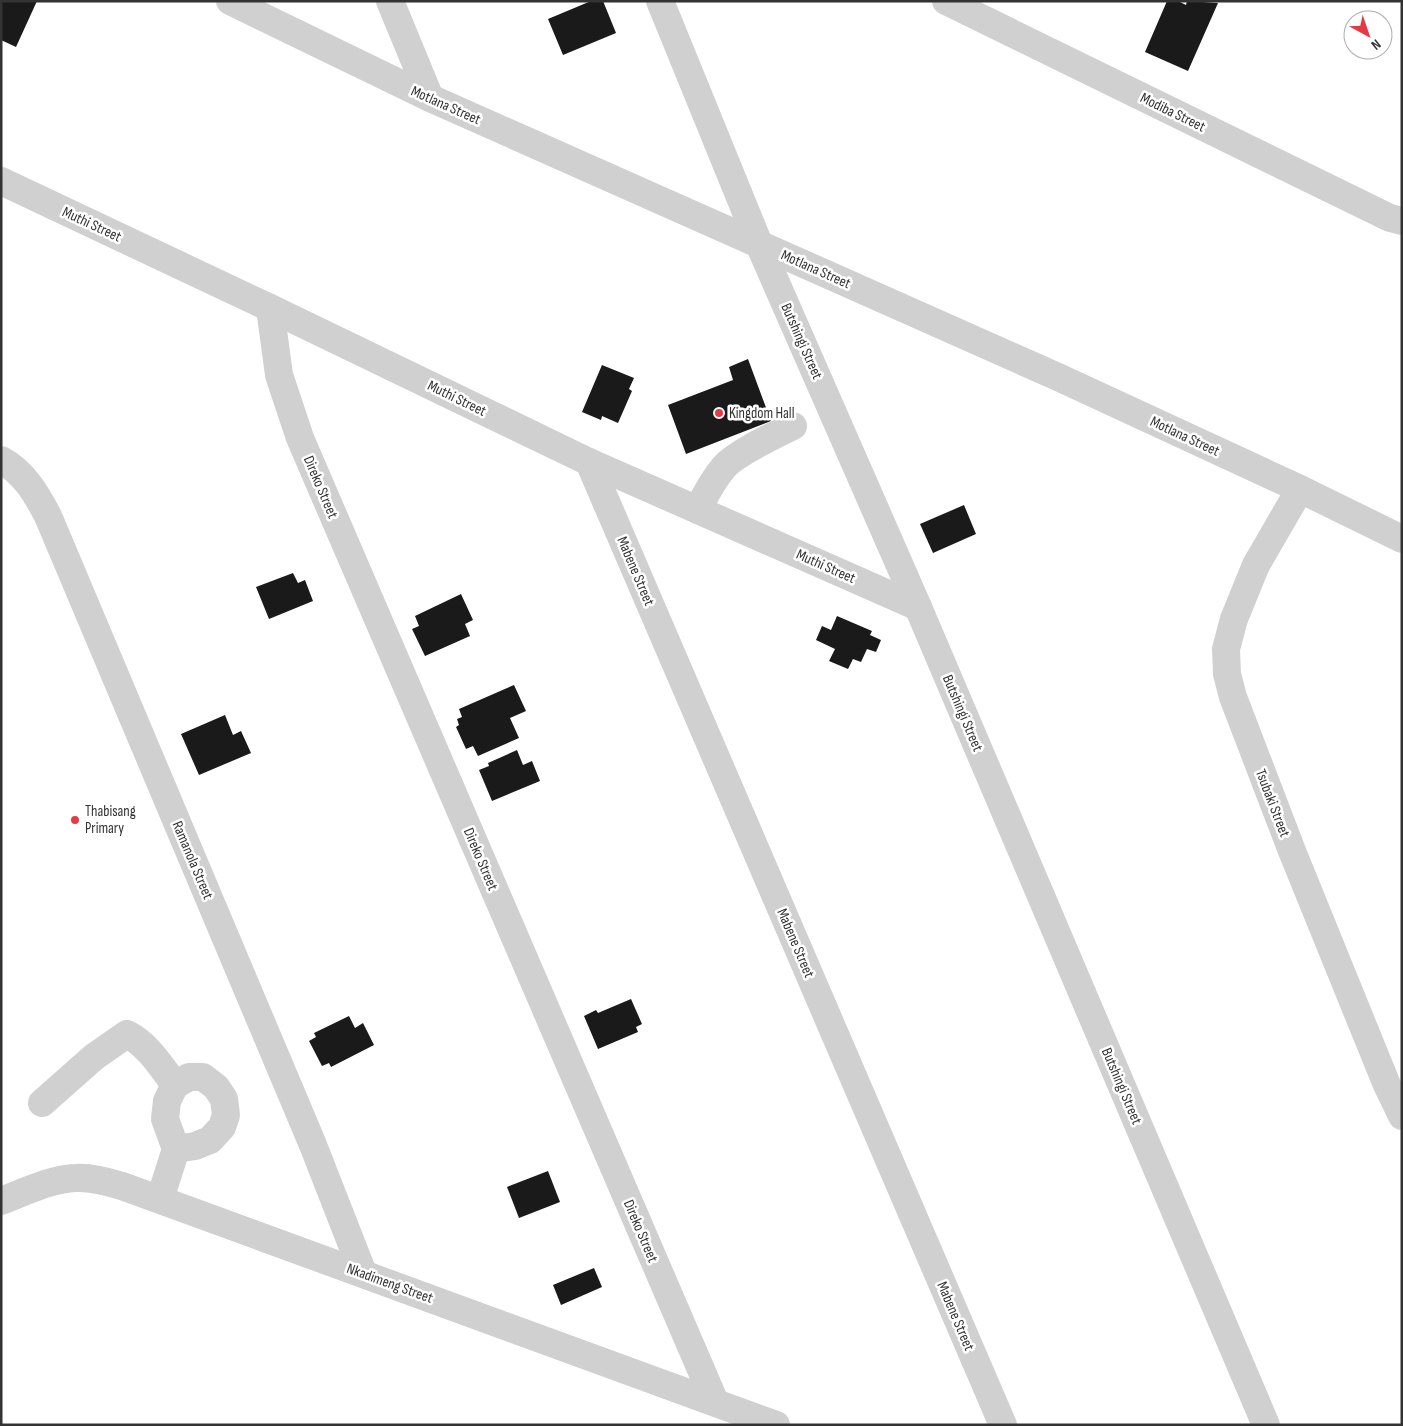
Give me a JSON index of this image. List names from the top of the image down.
{
  "streets": {
    "street": [
      "Motlana Street",
      "Modiba Street",
      "Muthi Street",
      "Butshingi Street",
      "Direko Street",
      "Mabene Street",
      "Tsubaki Street",
      "Ramanola Street",
      "Nkadimeng Street"
    ]
  },
  "crossings": [
    ["Motlana Street", "Butshingi Street"],
    ["Motlana Street", "Tsubaki Street"],
    ["Muthi Street", "Butshingi Street"],
    ["Muthi Street", "Direko Street"],
    ["Muthi Street", "Mabene Street"],
    ["Direko Street", "Nkadimeng Street"],
    ["Ramanola Street", "Nkadimeng Street"]
  ],
  "places": ["Kingdom Hall", "Thabisang Primary"],
  "north": "bottom right"
}
